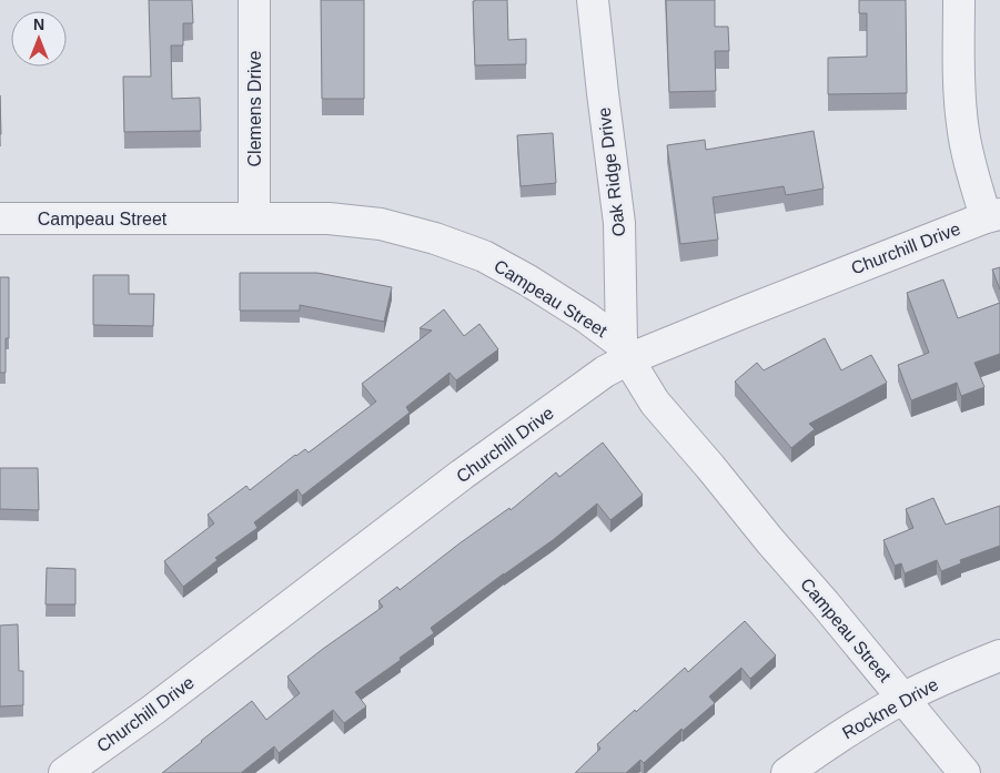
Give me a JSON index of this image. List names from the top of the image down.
{
  "streets": {
    "street": [
      "Clemens Drive",
      "Oak Ridge Drive",
      "Campeau Street",
      "Churchill Drive",
      "Rockne Drive"
    ]
  },
  "crossings": [
    ["Clemens Drive", "Campeau Street"],
    ["Oak Ridge Drive", "Campeau Street"],
    ["Oak Ridge Drive", "Churchill Drive"],
    ["Campeau Street", "Churchill Drive"],
    ["Campeau Street", "Rockne Drive"]
  ],
  "north": "top"
}
